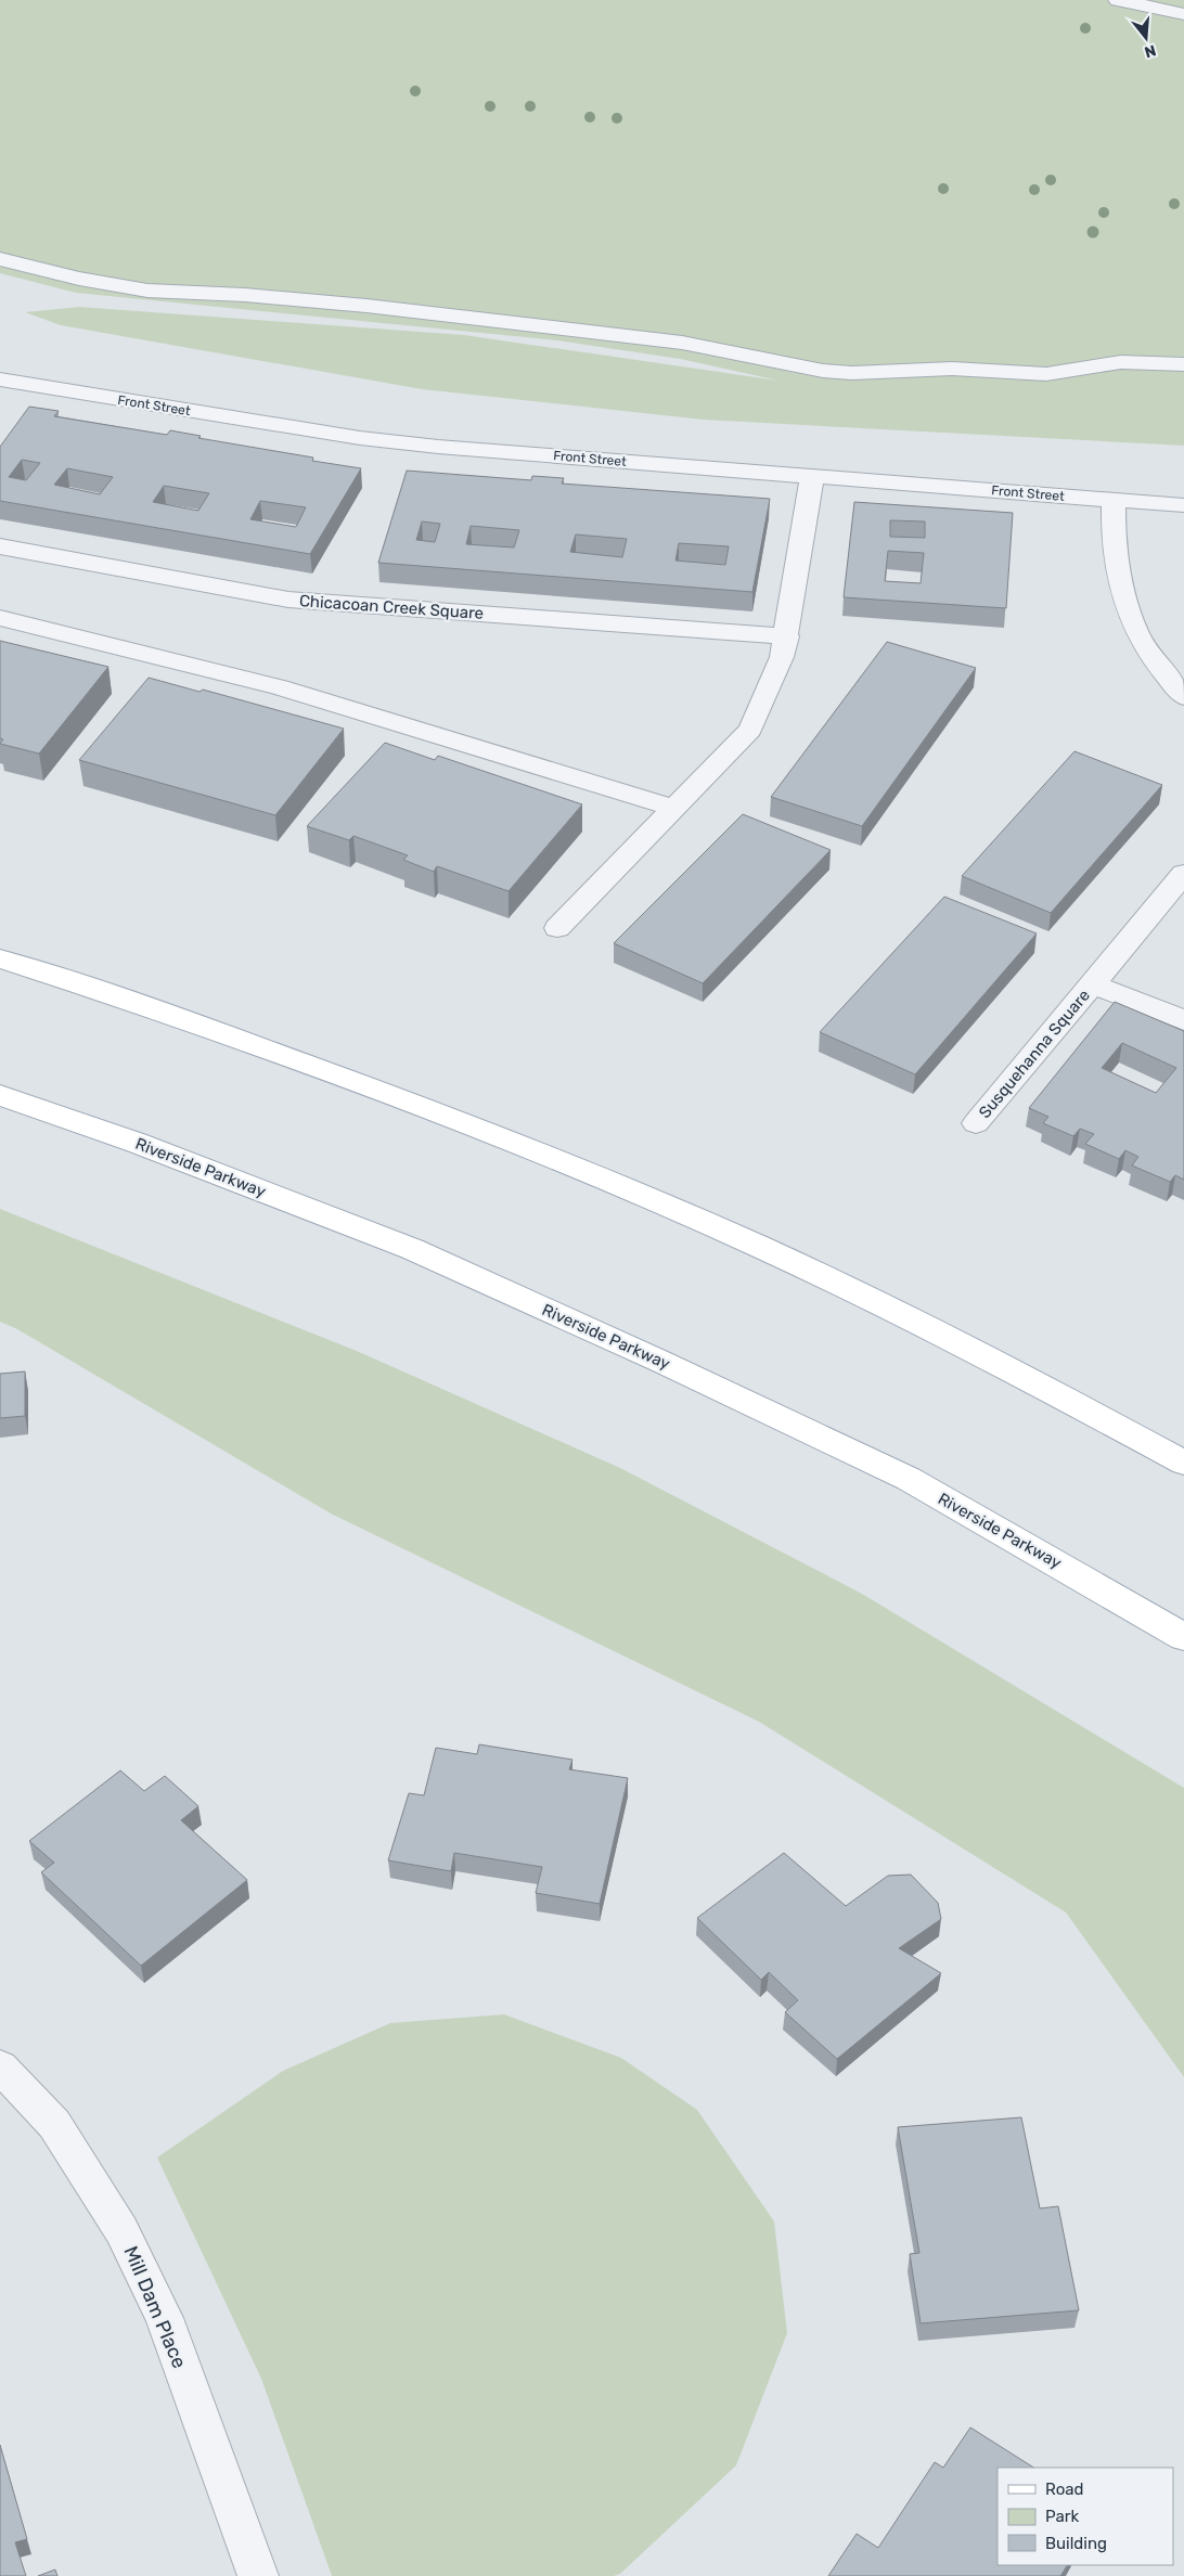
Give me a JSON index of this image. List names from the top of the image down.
{
  "streets": {
    "main road": ["Riverside Parkway"],
    "street": [
      "Front Street",
      "Chicacoan Creek Square",
      "Susquehanna Square",
      "Mill Dam Place"
    ]
  },
  "legend": ["Road", "Park", "Building"],
  "north": "bottom"
}
